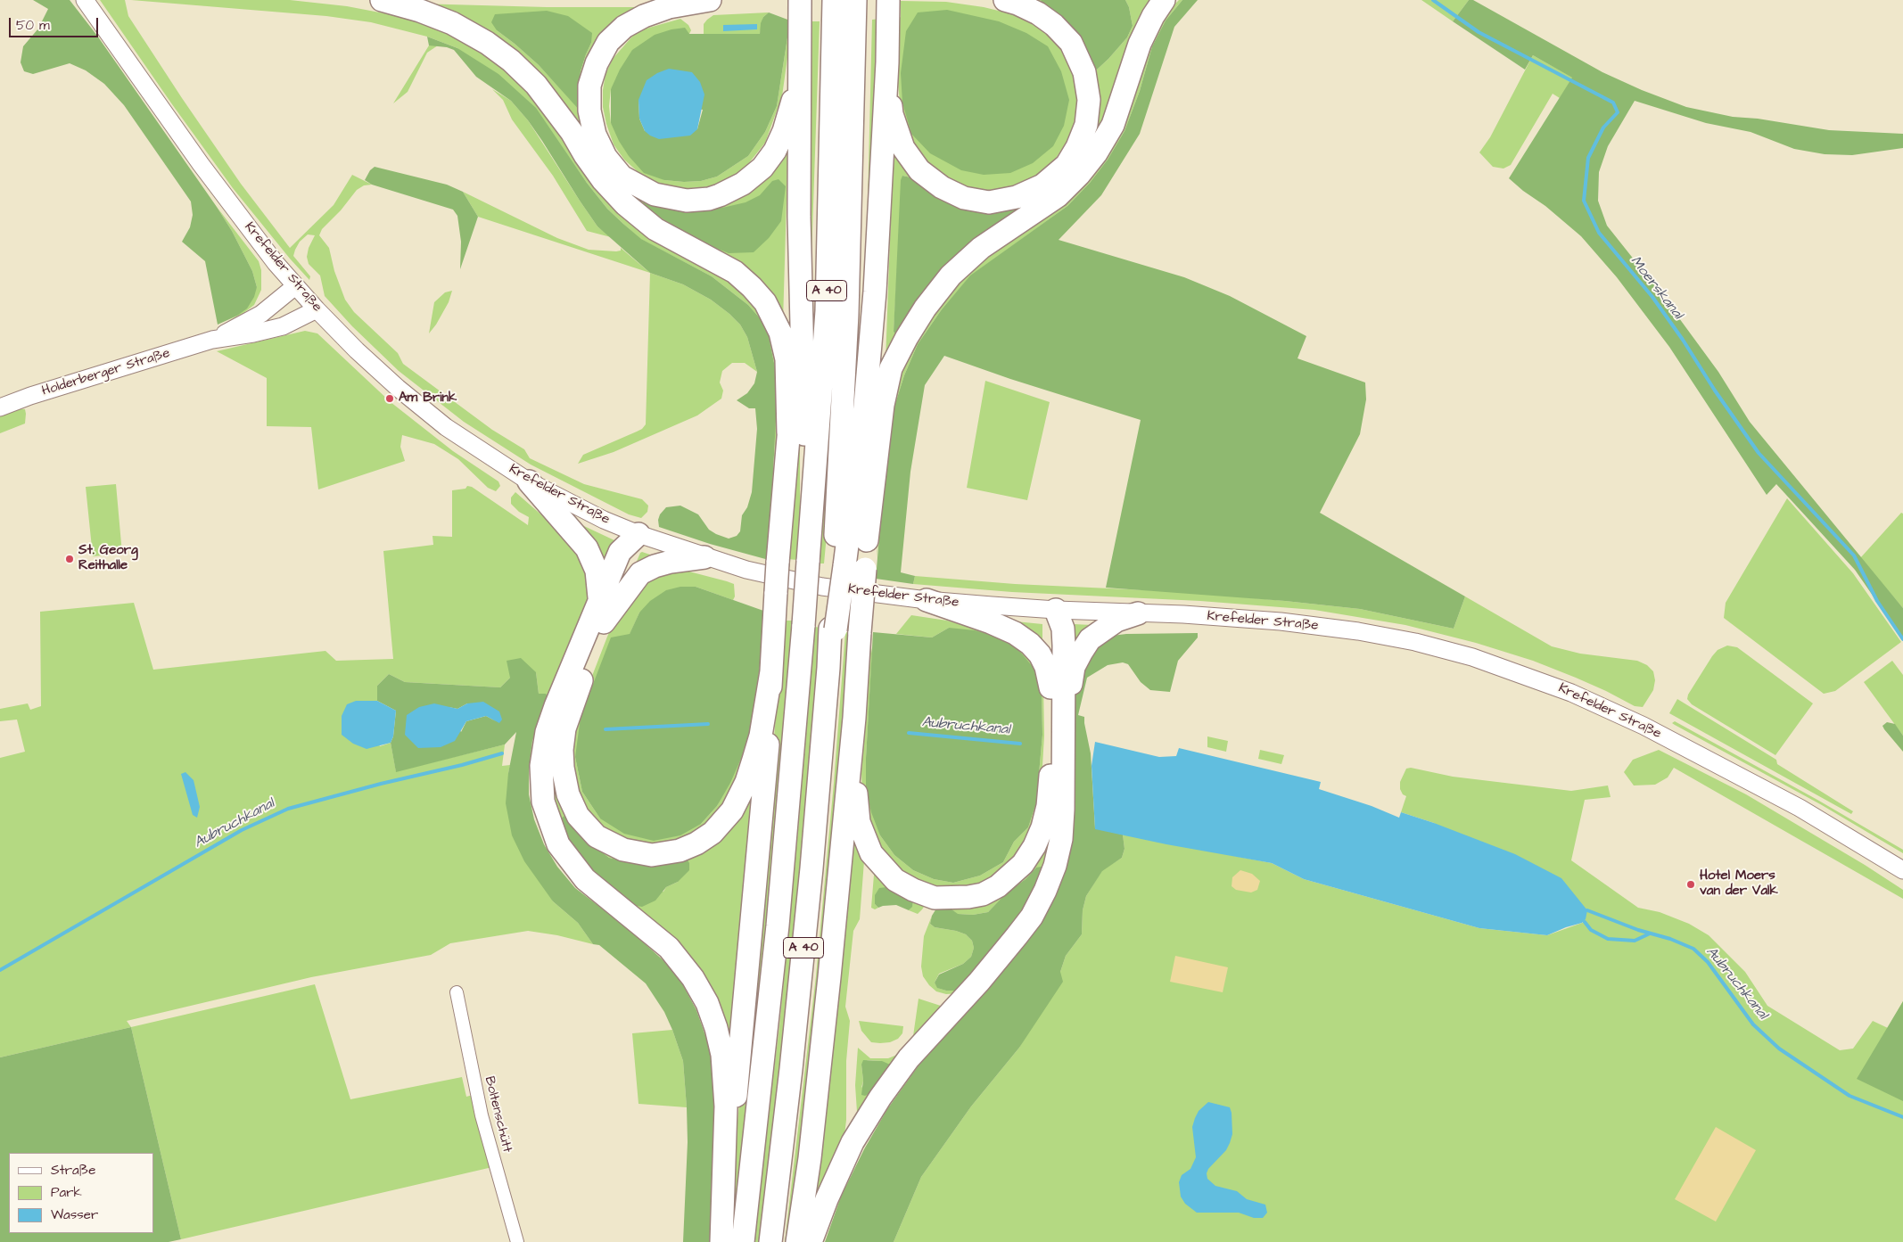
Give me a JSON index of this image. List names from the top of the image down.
{
  "streets": {
    "highway": ["A 40"],
    "main road": ["Krefelder Straße", "Holderberger Straße"],
    "street": ["Boltenschütt"]
  },
  "crossings": [
    ["Krefelder Straße", "Holderberger Straße"]
  ],
  "water": ["Moerskanal", "Aubruchkanal"],
  "places": ["Am Brink", "St. Georg Reithalle", "Hotel Moers van der Valk"],
  "legend": ["Straße", "Park", "Wasser"],
  "scale_bar": "50 m"
}
